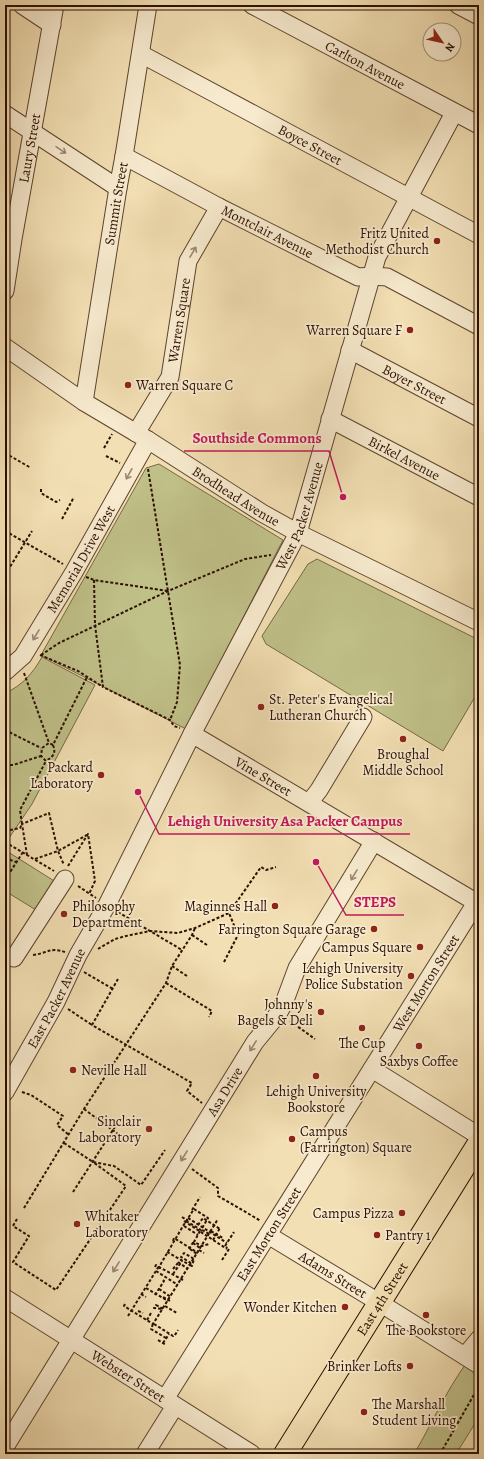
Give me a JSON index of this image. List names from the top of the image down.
{
  "streets": {
    "main road": ["East 4th Street"],
    "street": [
      "Carlton Avenue",
      "Boyce Street",
      "Laury Street",
      "Summit Street",
      "Montclair Avenue",
      "Warren Square",
      "Boyer Street",
      "Birkel Avenue",
      "Brodhead Avenue",
      "West Packer Avenue",
      "Memorial Drive West",
      "Vine Street",
      "West Morton Street",
      "East Packer Avenue",
      "Asa Drive",
      "East Morton Street",
      "Adams Street",
      "Webster Street"
    ]
  },
  "crossings": [
    ["Carlton Avenue", "West Packer Avenue"],
    ["Boyce Street", "Summit Street"],
    ["Boyce Street", "West Packer Avenue"],
    ["Summit Street", "Montclair Avenue"],
    ["Summit Street", "Brodhead Avenue"],
    ["Montclair Avenue", "Warren Square"],
    ["Montclair Avenue", "West Packer Avenue"],
    ["Warren Square", "Brodhead Avenue"],
    ["Warren Square", "Memorial Drive West"],
    ["Boyer Street", "West Packer Avenue"],
    ["Birkel Avenue", "West Packer Avenue"],
    ["Brodhead Avenue", "West Packer Avenue"],
    ["Brodhead Avenue", "Memorial Drive West"],
    ["West Packer Avenue", "Vine Street"],
    ["West Packer Avenue", "East Packer Avenue"],
    ["Vine Street", "West Morton Street"],
    ["Vine Street", "Asa Drive"],
    ["West Morton Street", "East Morton Street"],
    ["Asa Drive", "Webster Street"],
    ["East Morton Street", "Adams Street"],
    ["East Morton Street", "Webster Street"],
    ["Adams Street", "East 4th Street"]
  ],
  "one_way": ["Warren Square", "Memorial Drive West", "Asa Drive"],
  "places": [
    "Fritz United Methodist Church",
    "Warren Square F",
    "Warren Square C",
    "Southside Commons",
    "St. Peter's Evangelical Lutheran Church",
    "Broughal Middle School",
    "Packard Laboratory",
    "Lehigh University Asa Packer Campus",
    "STEPS",
    "Maginnes Hall",
    "Philosophy Department",
    "Farrington Square Garage",
    "Campus Square",
    "Lehigh University Police Substation",
    "Johnny's Bagels & Deli",
    "The Cup",
    "Saxbys Coffee",
    "Neville Hall",
    "Lehigh University Bookstore",
    "Sinclair Laboratory",
    "Campus (Farrington) Square",
    "Campus Pizza",
    "Whitaker Laboratory",
    "Pantry 1",
    "Wonder Kitchen",
    "The Bookstore",
    "Brinker Lofts",
    "The Marshall Student Living"
  ],
  "north": "bottom right"
}
